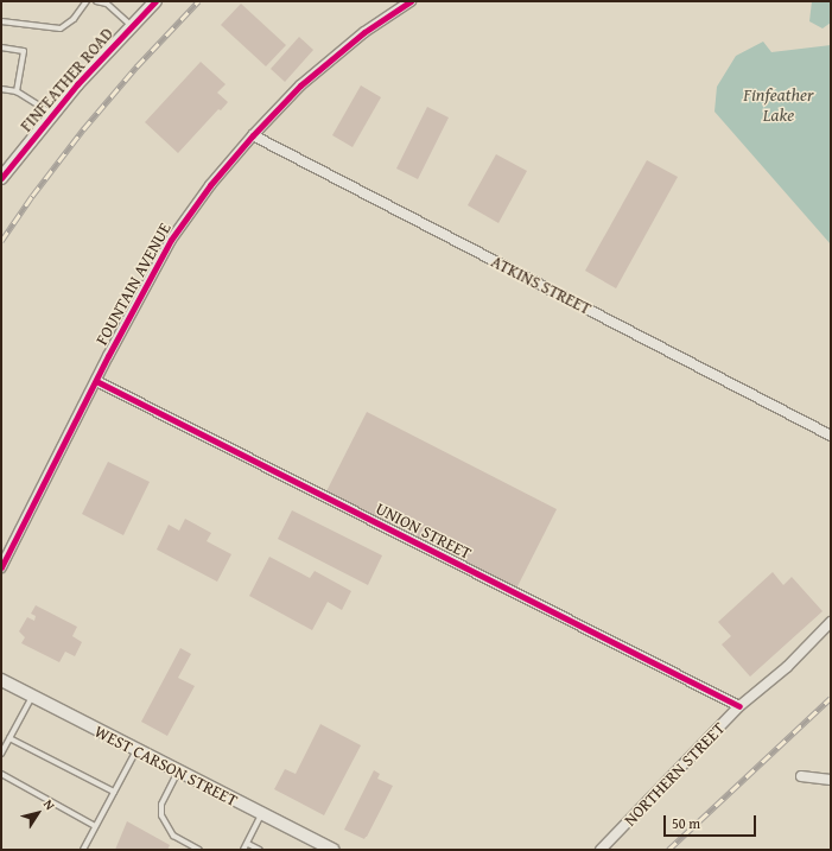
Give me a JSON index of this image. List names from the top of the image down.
{
  "streets": {
    "street": [
      "FINFEATHER ROAD",
      "FOUNTAIN AVENUE",
      "ATKINS STREET",
      "UNION STREET",
      "WEST CARSON STREET",
      "NORTHERN STREET"
    ]
  },
  "crossings": [
    ["FOUNTAIN AVENUE", "ATKINS STREET"],
    ["FOUNTAIN AVENUE", "UNION STREET"],
    ["UNION STREET", "NORTHERN STREET"]
  ],
  "water": ["Finfeather Lake"],
  "scale_bar": "50 m",
  "north": "top right"
}
